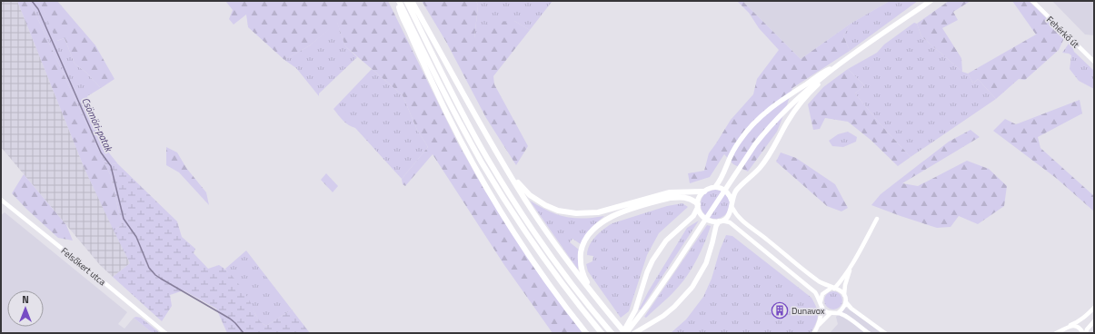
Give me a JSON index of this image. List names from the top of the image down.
{
  "streets": {
    "street": ["Fehérkő út", "Felsőkert utca"]
  },
  "water": ["Csömöri-patak"],
  "places": {
    "building": ["Dunavox"]
  },
  "north": "top"
}
